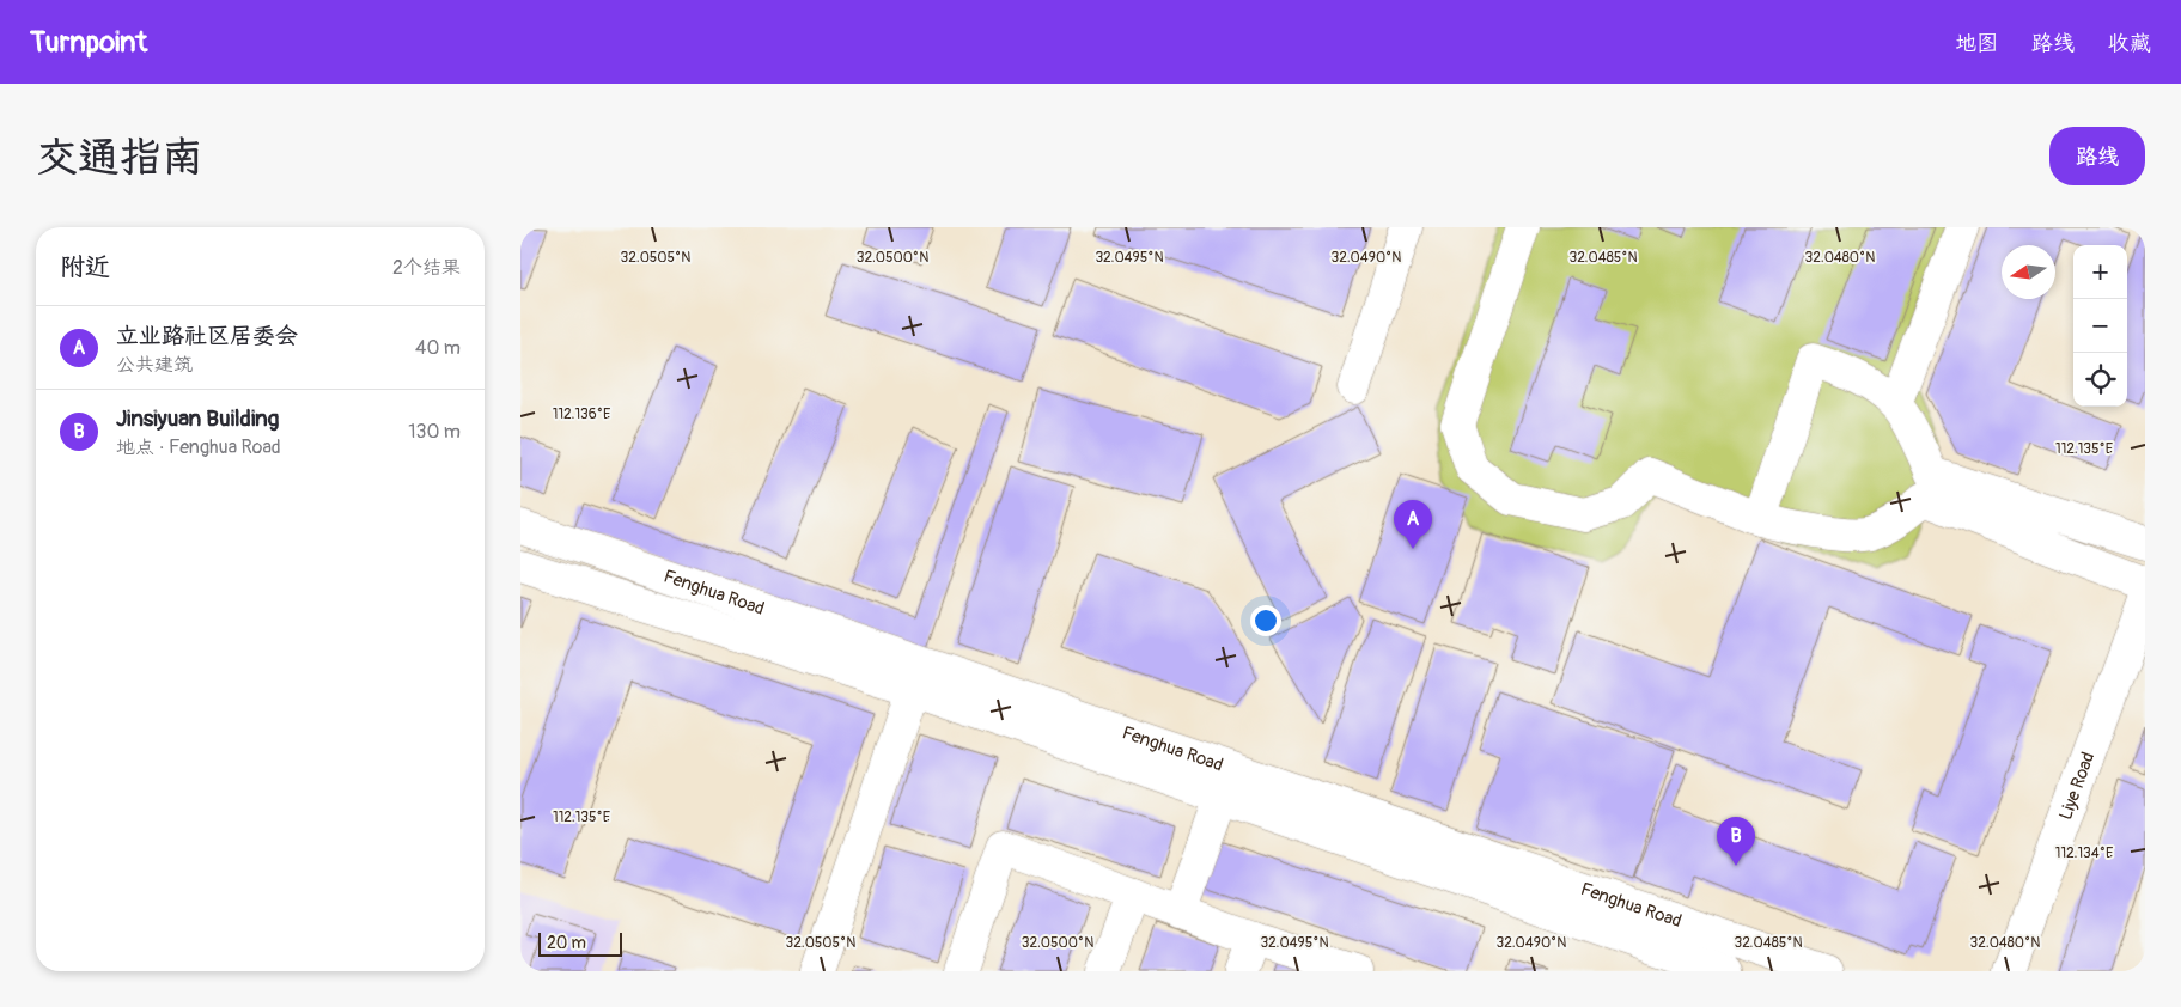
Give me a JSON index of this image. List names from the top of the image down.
{
  "streets": {
    "street": ["Fenghua Road", "Liye Road"]
  },
  "scale_bar": "20 m",
  "north": "left",
  "page": {
    "header": "Turnpoint",
    "nav": ["地图", "路线", "收藏"],
    "buttons": "路线",
    "title": "交通指南",
    "heading": ["附近", "2个结果"],
    "map_buttons": ["+", "−"],
    "list": [
      {
        "mark": "A",
        "name": "立业路社区居委会",
        "note": "公共建筑",
        "value": "40 m"
      },
      {
        "mark": "B",
        "name": "Jinsiyuan Building",
        "note": "地点 · Fenghua Road",
        "value": "130 m"
      }
    ],
    "pins": ["A", "B"],
    "scale": "20 m"
  },
  "coordinates": [
    "32.0505°N",
    "32.0500°N",
    "32.0495°N",
    "32.0490°N",
    "32.0485°N",
    "32.0480°N",
    "112.136°E",
    "112.135°E",
    "112.134°E"
  ]
}
